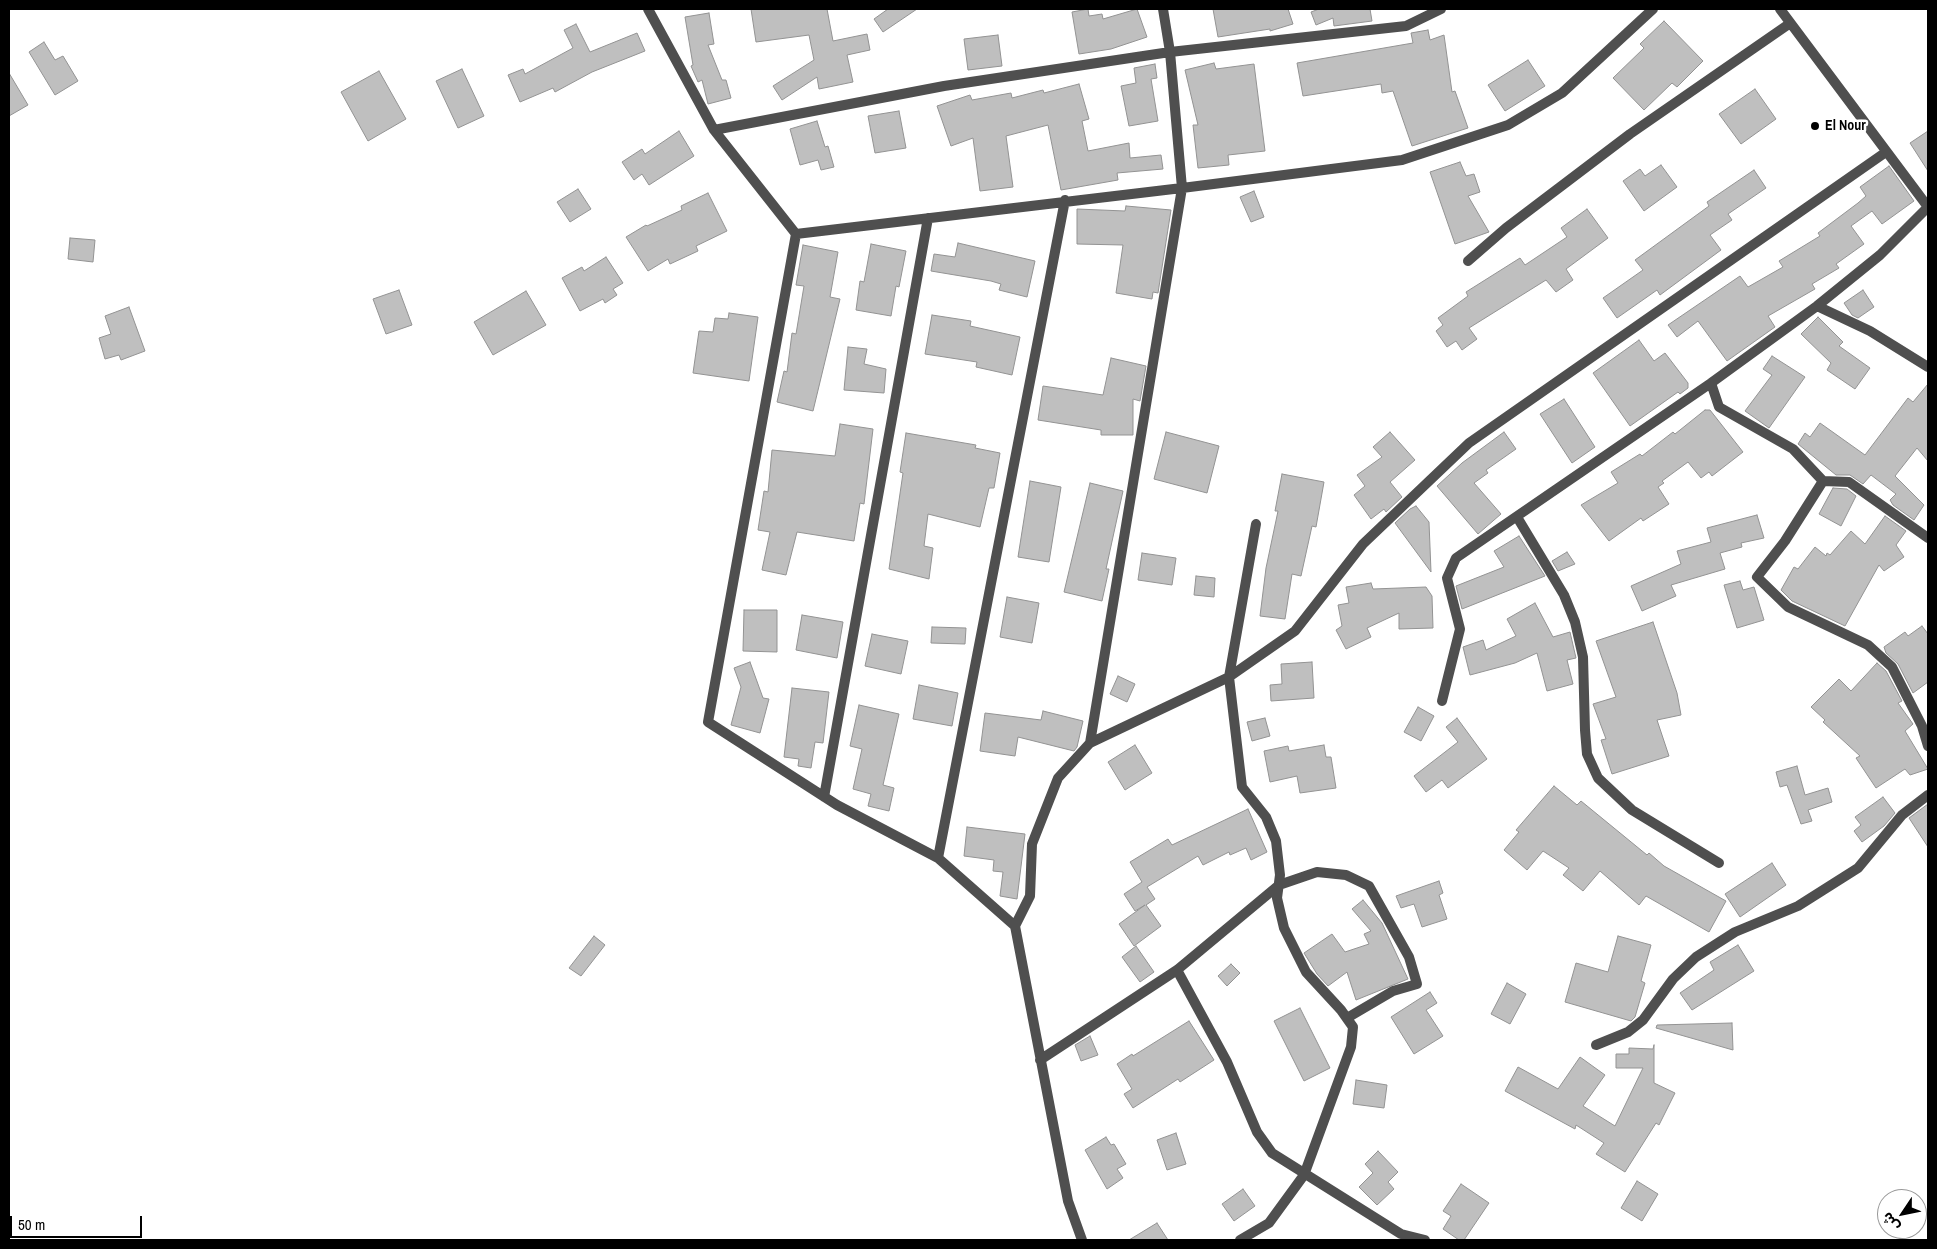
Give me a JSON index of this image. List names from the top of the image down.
{
  "places": ["El Nour"],
  "scale_bar": "50 m",
  "north": "bottom left"
}
